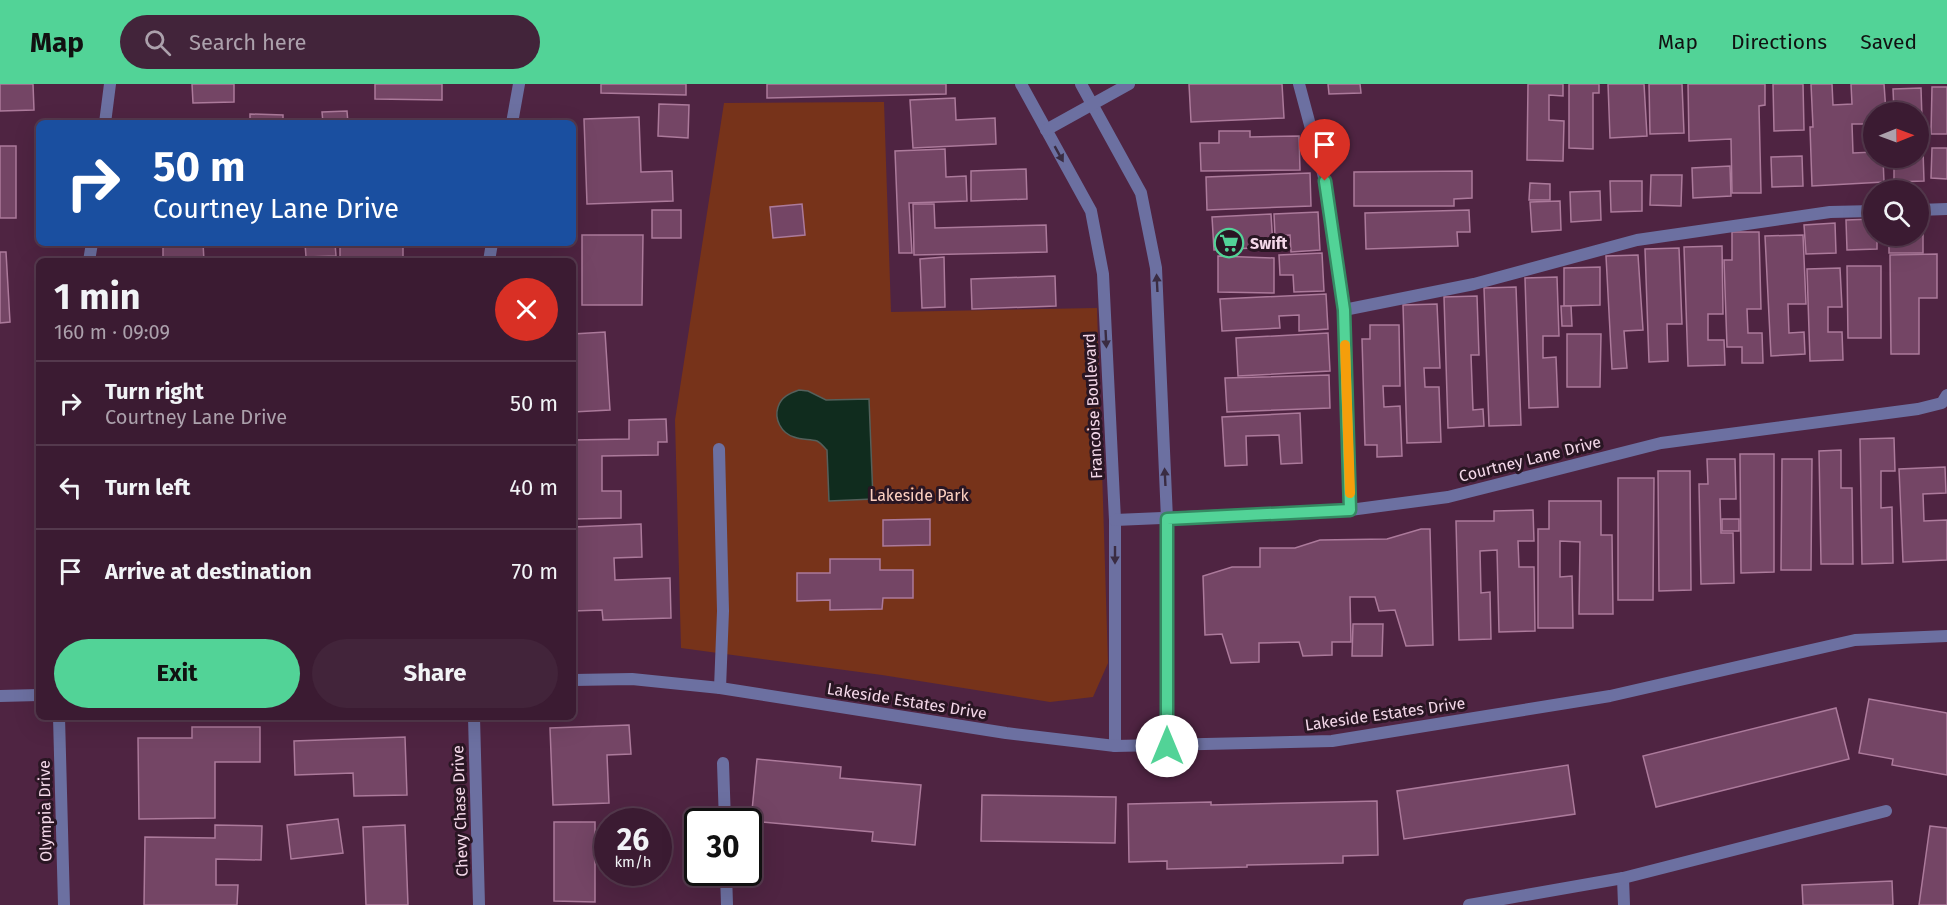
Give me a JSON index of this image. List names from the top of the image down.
{
  "streets": {
    "street": [
      "Francoise Boulevard",
      "Courtney Lane Drive",
      "Lakeside Estates Drive",
      "Olympia Drive",
      "Chevy Chase Drive"
    ]
  },
  "crossings": [
    ["Francoise Boulevard", "Courtney Lane Drive"],
    ["Francoise Boulevard", "Lakeside Estates Drive"]
  ],
  "parks": ["Lakeside Park"],
  "places": {
    "supermarket": ["Swift"]
  },
  "north": "right",
  "page": {
    "header": "Map",
    "search": "Search here",
    "nav": ["Map", "Directions", "Saved"],
    "turn": ["50 m", "Courtney Lane Drive"],
    "heading": ["1 min", "160 m · 09:09"],
    "list": [
      {
        "name": "Turn right",
        "note": "Courtney Lane Drive",
        "value": "50 m"
      },
      {
        "name": "Turn left",
        "value": "40 m"
      },
      {
        "name": "Arrive at destination",
        "value": "70 m"
      }
    ],
    "buttons": ["Exit", "Share"],
    "speed": "26 km/h",
    "limit": "30"
  }
}
